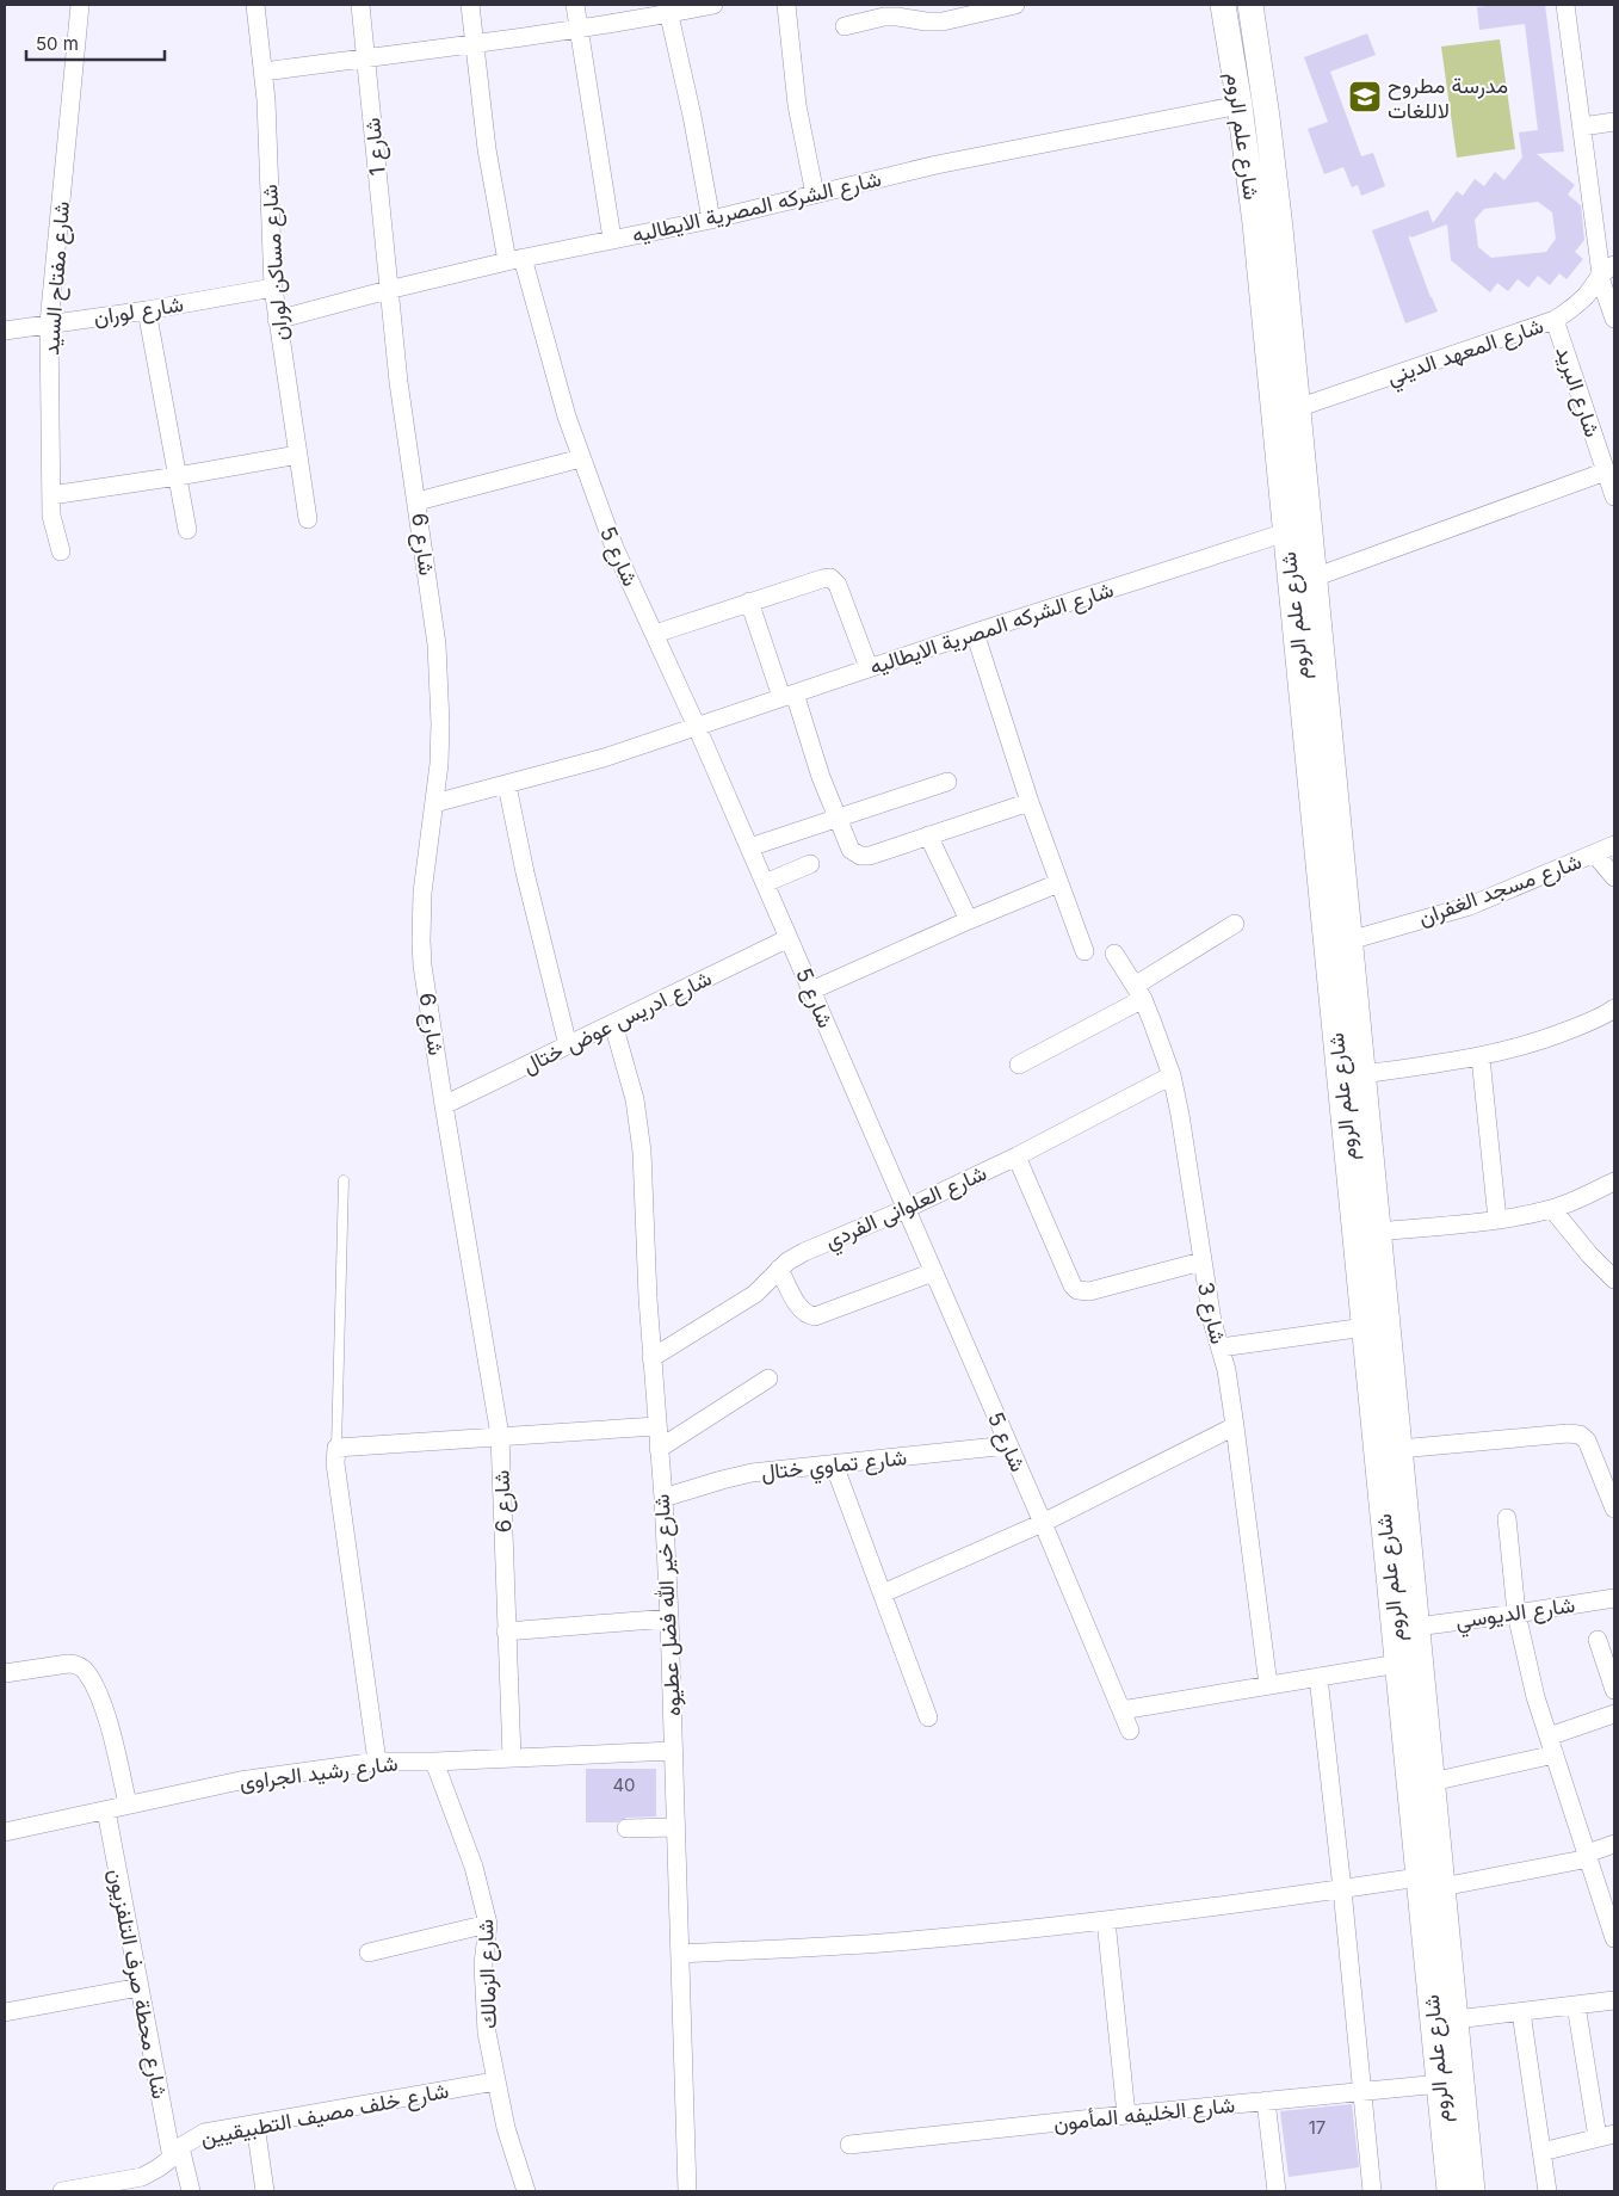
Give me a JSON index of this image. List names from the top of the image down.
{
  "streets": {
    "street": [
      "شارع علم الروم",
      "شارع 1",
      "شارع الشركه المصرية الايطاليه",
      "شارع مساكن لوران",
      "شارع مفتاح السيد",
      "شارع لوران",
      "شارع المعهد الديني",
      "شارع البريد",
      "شارع 6",
      "شارع 5",
      "شارع مسجد الغفران",
      "شارع ادريس عوض ختال",
      "شارع العلوانى الفردي",
      "شارع 3",
      "شارع تماوي ختال",
      "شارع خير الله فضل عطيوه",
      "شارع الديوسي",
      "شارع رشيد الجراوى",
      "شارع الزمالك",
      "شارع محطة صرف التلفزيون",
      "شارع خلف مصيف التطبيقيين",
      "شارع الخليفه المأمون"
    ]
  },
  "crossings": [
    ["شارع علم الروم", "شارع الشركه المصرية الايطاليه"],
    ["شارع علم الروم", "شارع المعهد الديني"],
    ["شارع علم الروم", "شارع مسجد الغفران"],
    ["شارع علم الروم", "شارع الديوسي"],
    ["شارع علم الروم", "شارع الخليفه المأمون"],
    ["شارع 1", "شارع الشركه المصرية الايطاليه"],
    ["شارع 1", "شارع 6"],
    ["شارع الشركه المصرية الايطاليه", "شارع مساكن لوران"],
    ["شارع الشركه المصرية الايطاليه", "شارع 6"],
    ["شارع الشركه المصرية الايطاليه", "شارع 5"],
    ["شارع مساكن لوران", "شارع لوران"],
    ["شارع مفتاح السيد", "شارع لوران"],
    ["شارع المعهد الديني", "شارع البريد"],
    ["شارع 6", "شارع ادريس عوض ختال"],
    ["شارع 6", "شارع رشيد الجراوى"],
    ["شارع 5", "شارع ادريس عوض ختال"],
    ["شارع 5", "شارع العلوانى الفردي"],
    ["شارع 5", "شارع تماوي ختال"],
    ["شارع ادريس عوض ختال", "شارع خير الله فضل عطيوه"],
    ["شارع العلوانى الفردي", "شارع 3"],
    ["شارع العلوانى الفردي", "شارع خير الله فضل عطيوه"],
    ["شارع تماوي ختال", "شارع خير الله فضل عطيوه"],
    ["شارع خير الله فضل عطيوه", "شارع رشيد الجراوى"],
    ["شارع رشيد الجراوى", "شارع الزمالك"],
    ["شارع رشيد الجراوى", "شارع محطة صرف التلفزيون"],
    ["شارع الزمالك", "شارع خلف مصيف التطبيقيين"],
    ["شارع محطة صرف التلفزيون", "شارع خلف مصيف التطبيقيين"]
  ],
  "places": {
    "school or university": ["مدرسة مطروح لاللغات"]
  },
  "house_numbers": ["40", "17"],
  "scale_bar": "50 m"
}
